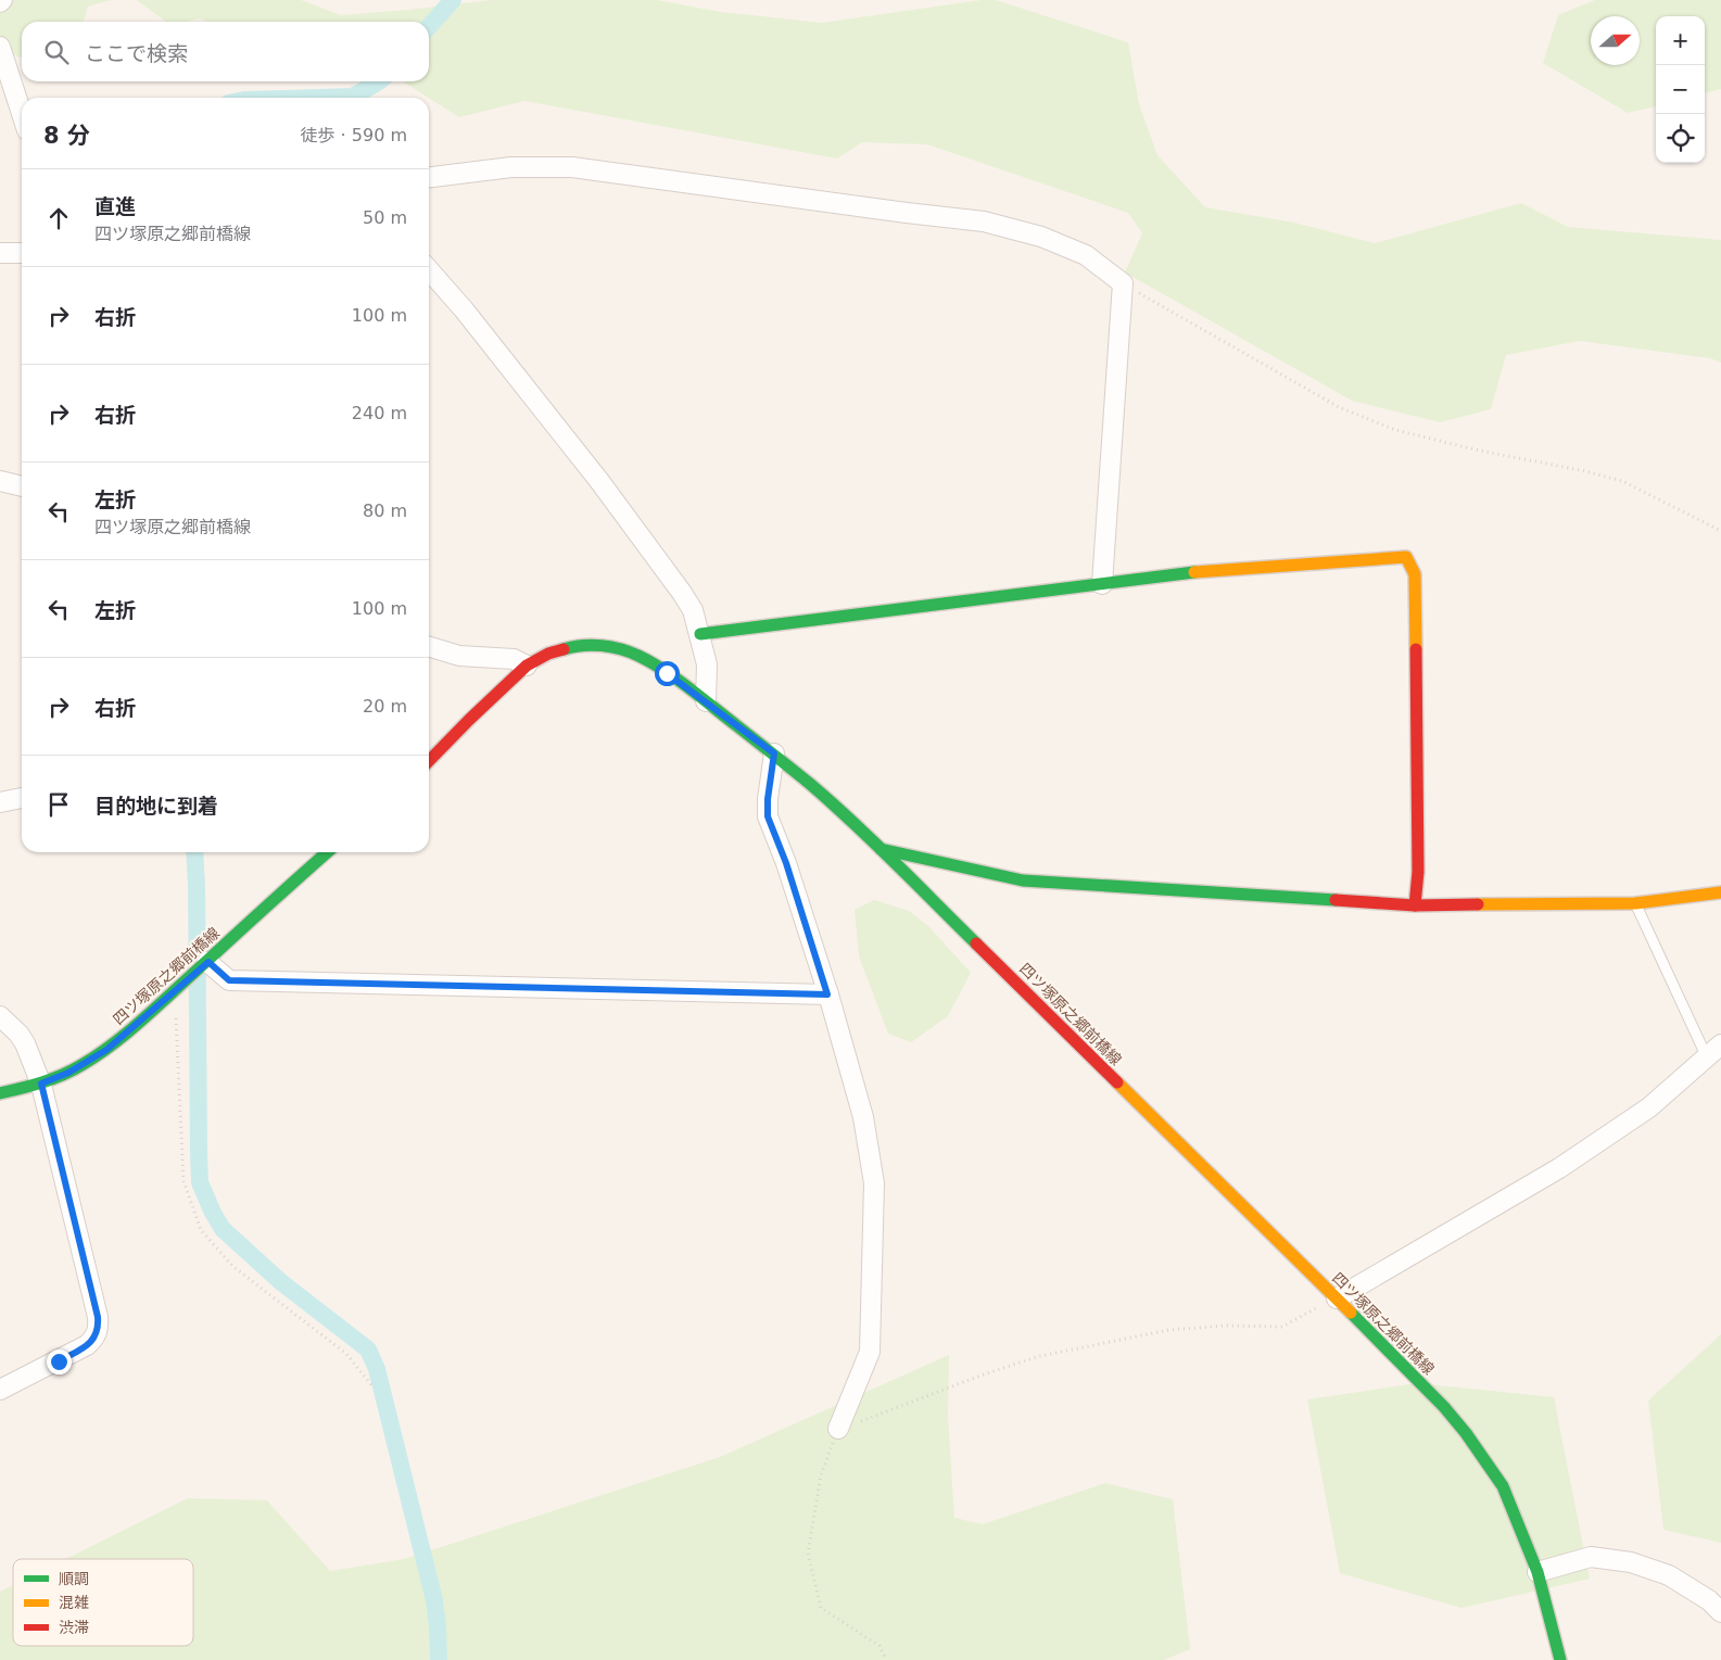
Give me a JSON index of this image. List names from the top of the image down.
{
  "streets": {
    "main road": ["四ツ塚原之郷前橋線"]
  },
  "legend": ["順調", "混雑", "渋滞"],
  "north": "right",
  "page": {
    "map_buttons": ["+", "−"],
    "search": "ここで検索",
    "heading": ["8 分", "徒歩 · 590 m"],
    "list": [
      ["直進", "四ツ塚原之郷前橋線", "50 m"],
      ["右折", "100 m"],
      ["右折", "240 m"],
      ["左折", "四ツ塚原之郷前橋線", "80 m"],
      ["左折", "100 m"],
      ["右折", "20 m"],
      "目的地に到着"
    ]
  }
}
